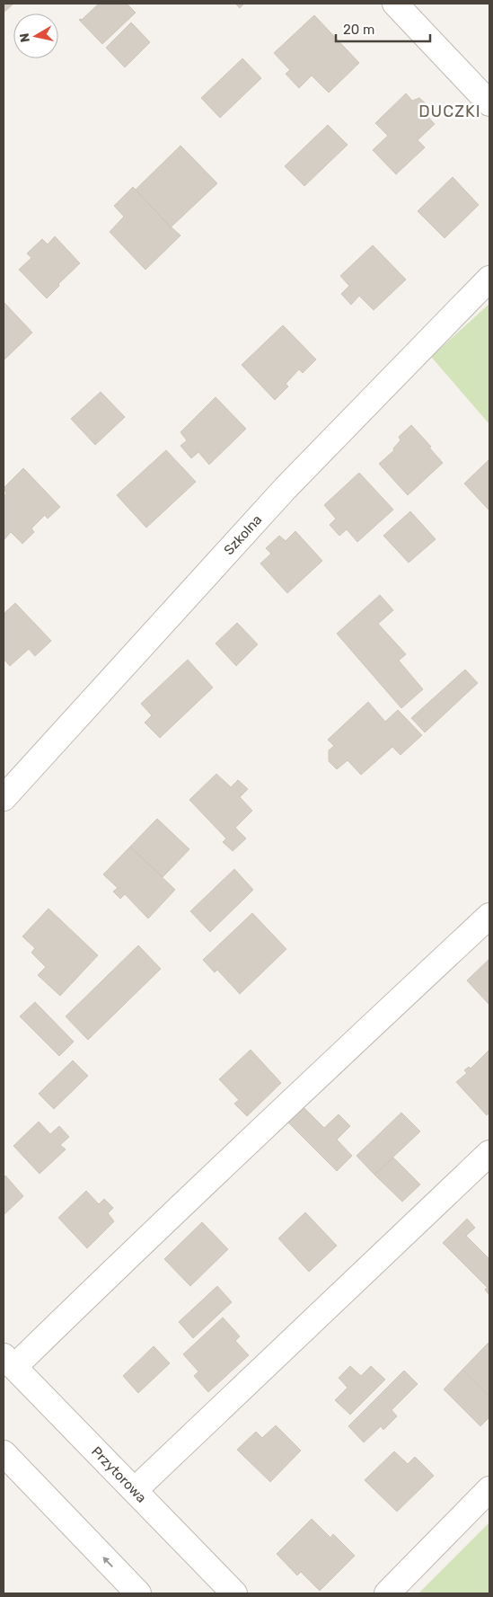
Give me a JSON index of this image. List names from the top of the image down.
{
  "streets": {
    "street": ["Szkolna", "Przytorowa"]
  },
  "districts": ["DUCZKI"],
  "scale_bar": "20 m",
  "north": "left"
}
